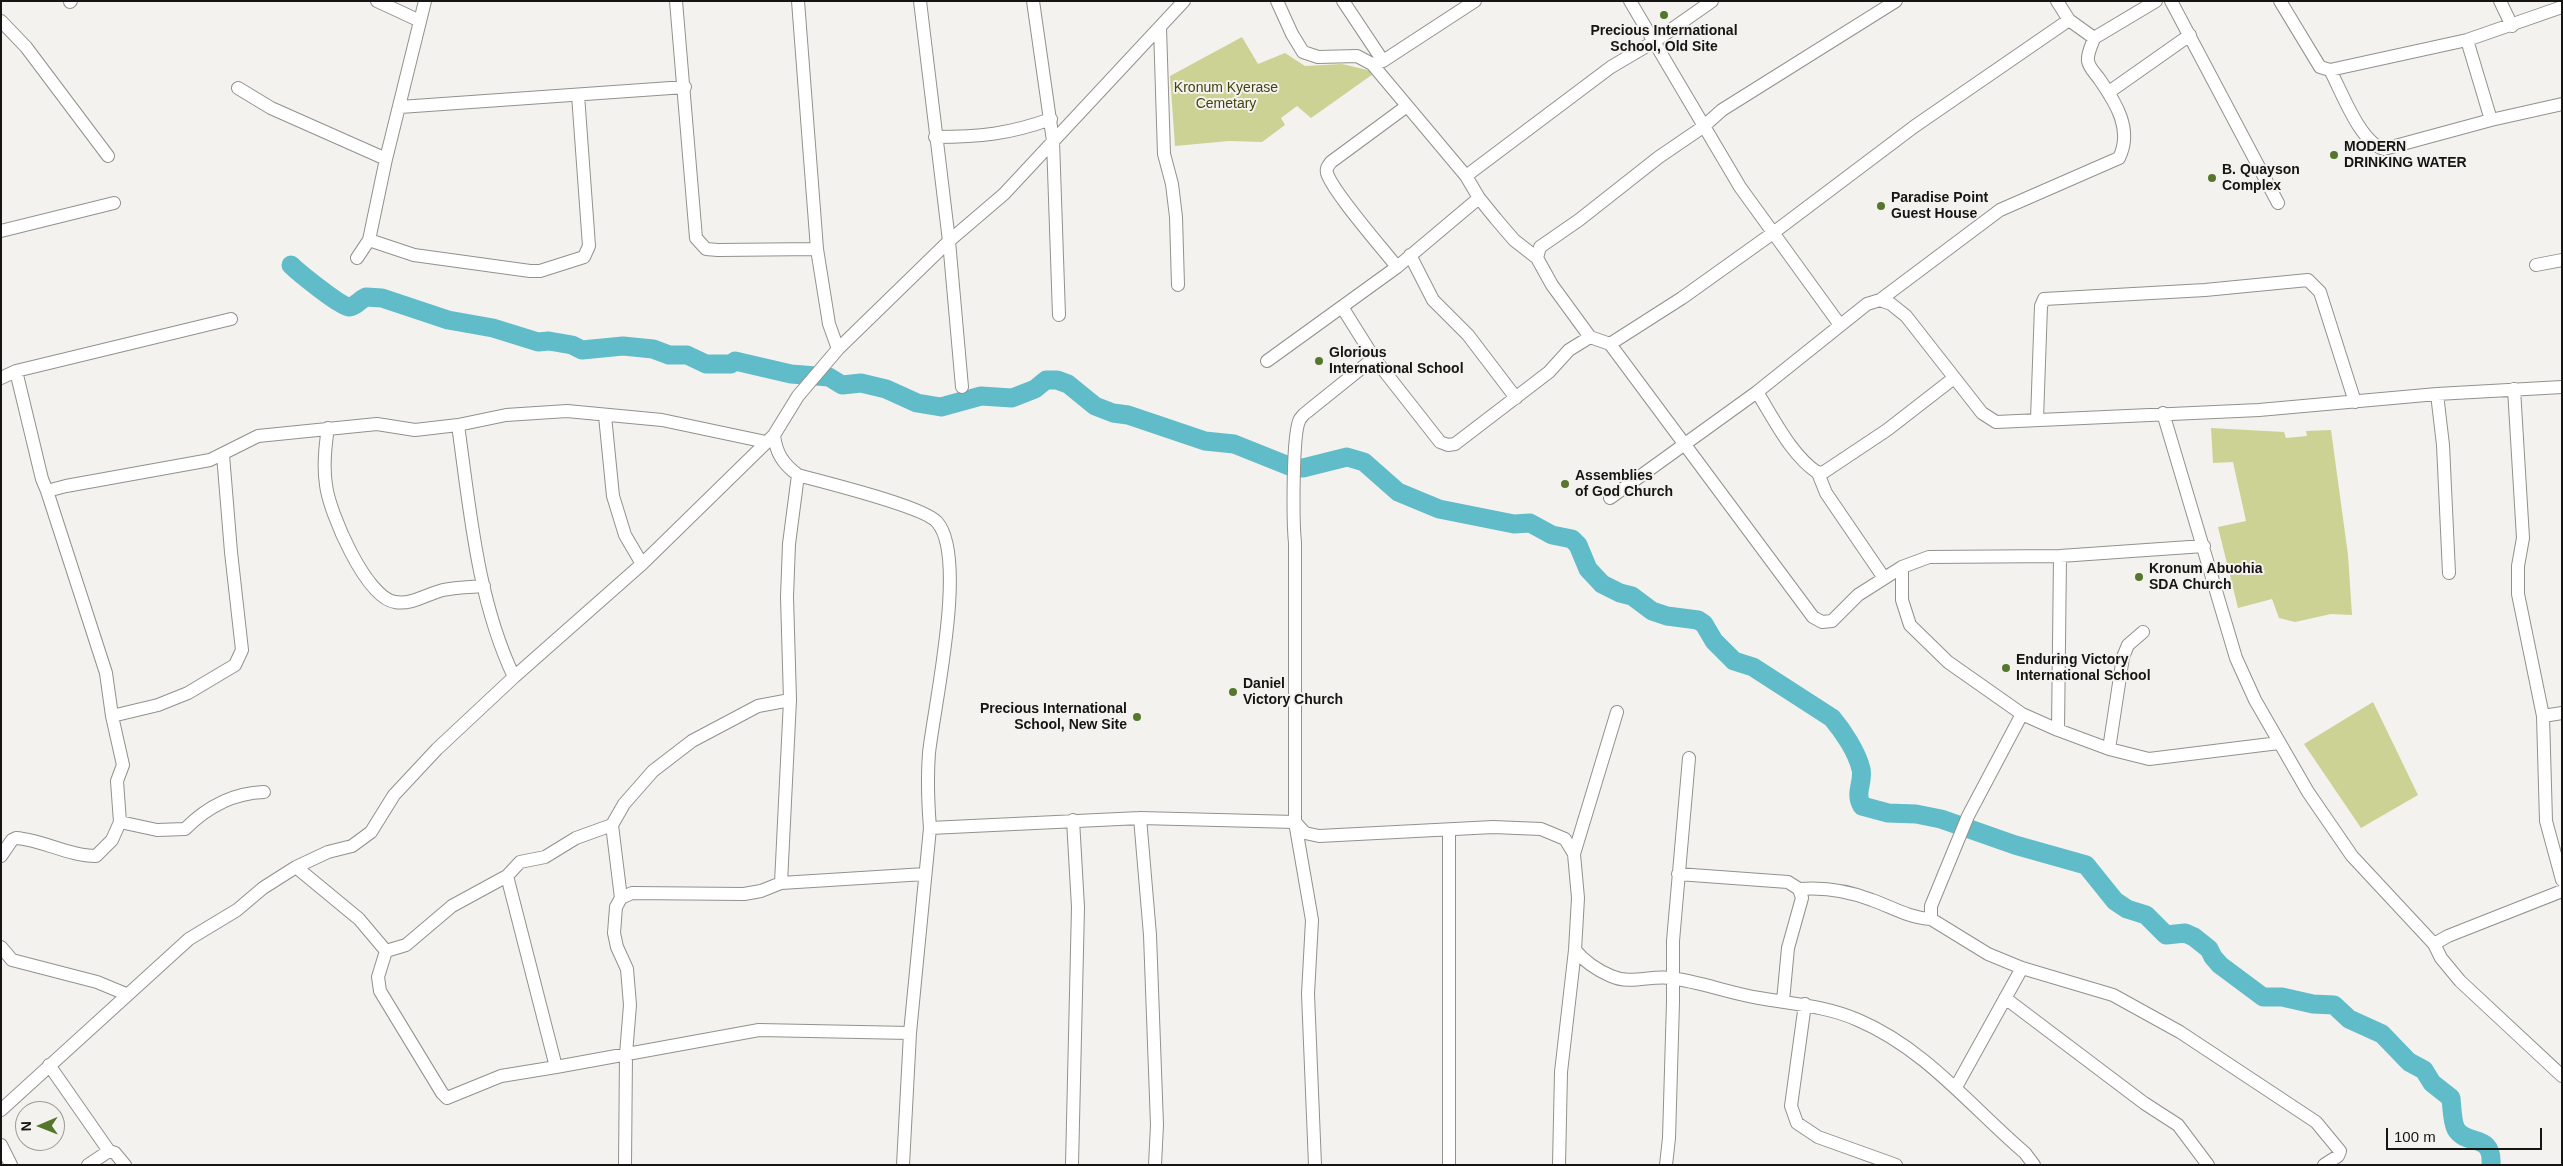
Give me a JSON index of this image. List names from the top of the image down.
{
  "parks": ["Kronum Kyerase Cemetary"],
  "places": [
    "Precious International School, Old Site",
    "MODERN DRINKING WATER",
    "B. Quayson Complex",
    "Paradise Point Guest House",
    "Glorious International School",
    "Assemblies of God Church",
    "Kronum Abuohia SDA Church",
    "Enduring Victory International School",
    "Daniel Victory Church",
    "Precious International School, New Site"
  ],
  "scale_bar": "100 m",
  "north": "left"
}
